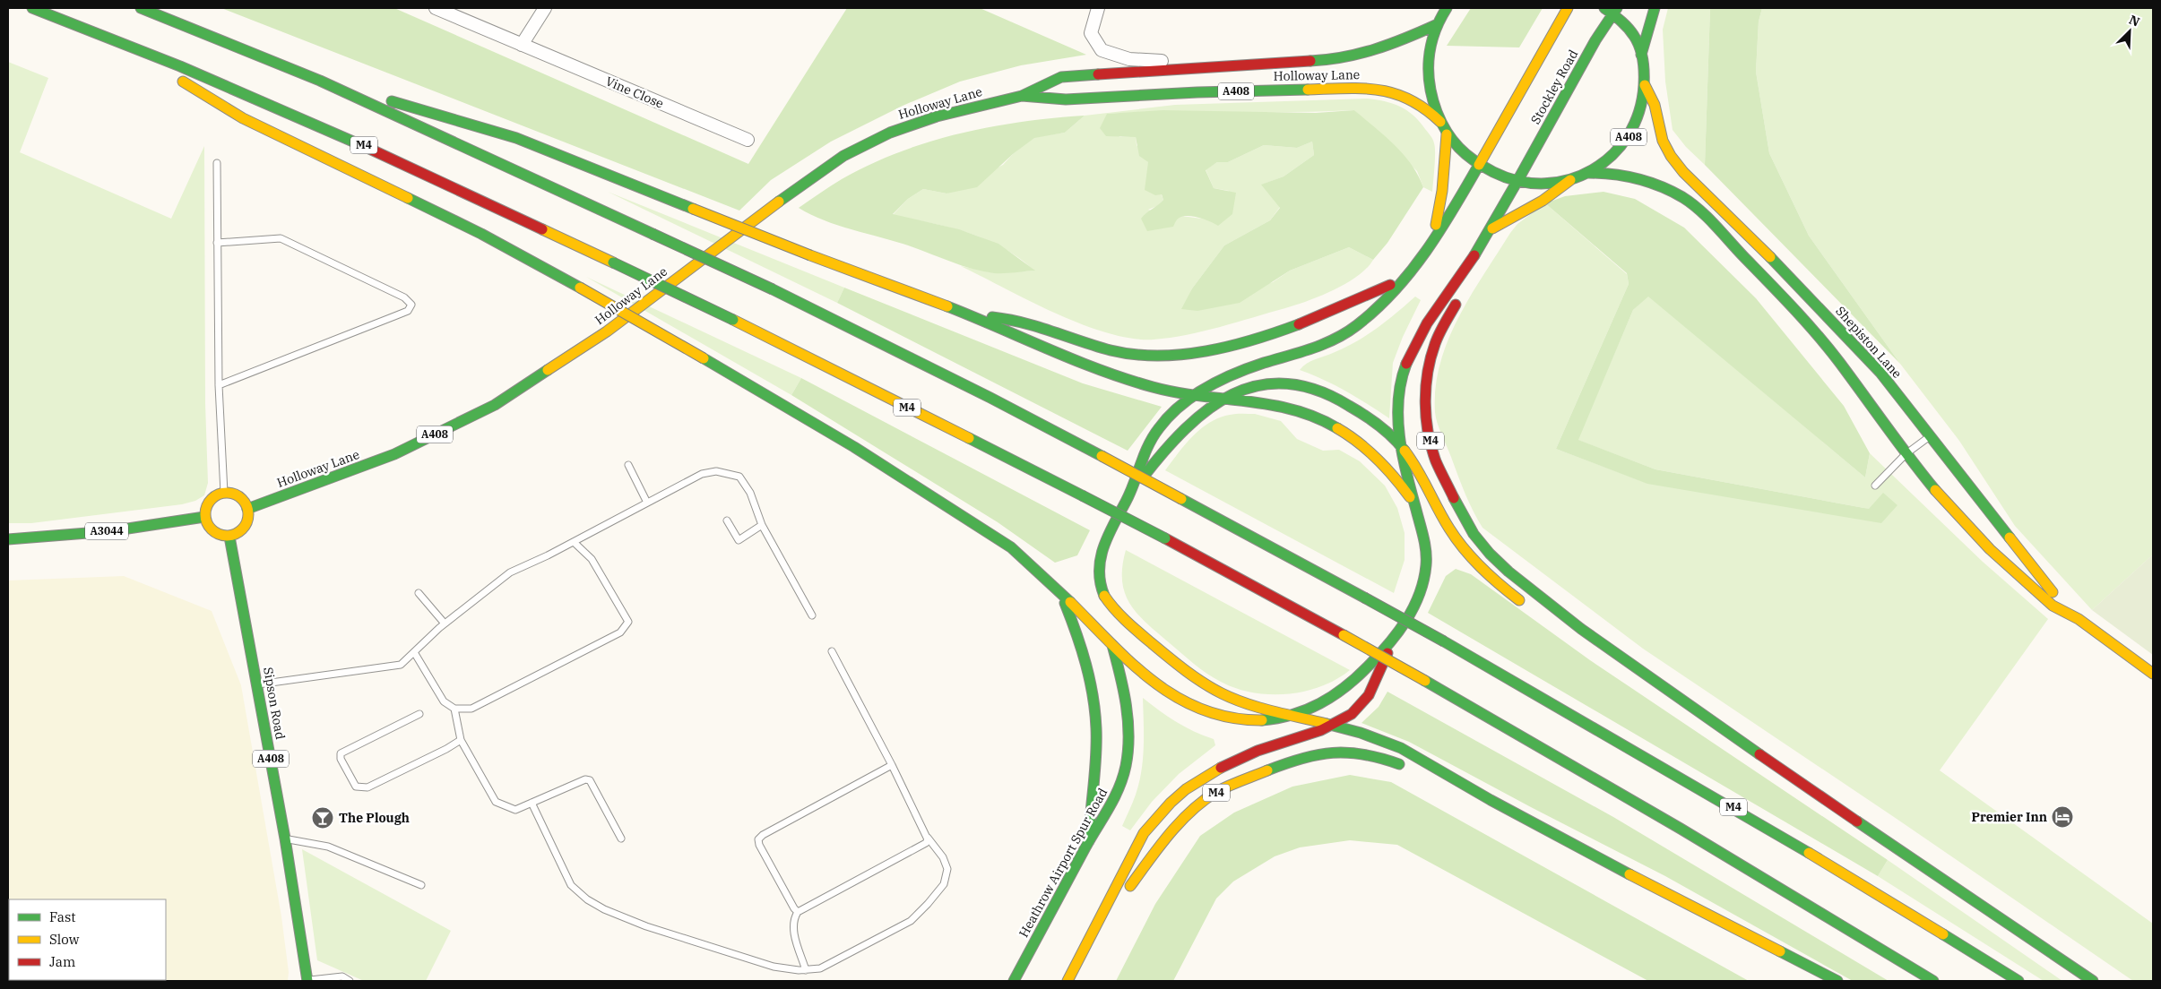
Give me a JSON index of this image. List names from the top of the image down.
{
  "streets": {
    "main road": [
      "Holloway Lane",
      "Stockley Road",
      "A408",
      "M4",
      "Shepiston Lane",
      "A3044",
      "Sipson Road",
      "Heathrow Airport Spur Road"
    ],
    "street": ["Vine Close"]
  },
  "crossings": [
    ["Holloway Lane", "A408"],
    ["Holloway Lane", "A3044"],
    ["Holloway Lane", "Sipson Road"],
    ["Stockley Road", "A408"],
    ["Stockley Road", "M4"],
    ["A408", "M4"],
    ["A408", "Shepiston Lane"],
    ["M4", "Heathrow Airport Spur Road"],
    ["A3044", "Sipson Road"]
  ],
  "places": {
    "hotel": ["Premier Inn"],
    "bar": ["The Plough"]
  },
  "legend": ["Fast", "Slow", "Jam"],
  "north": "top right"
}
